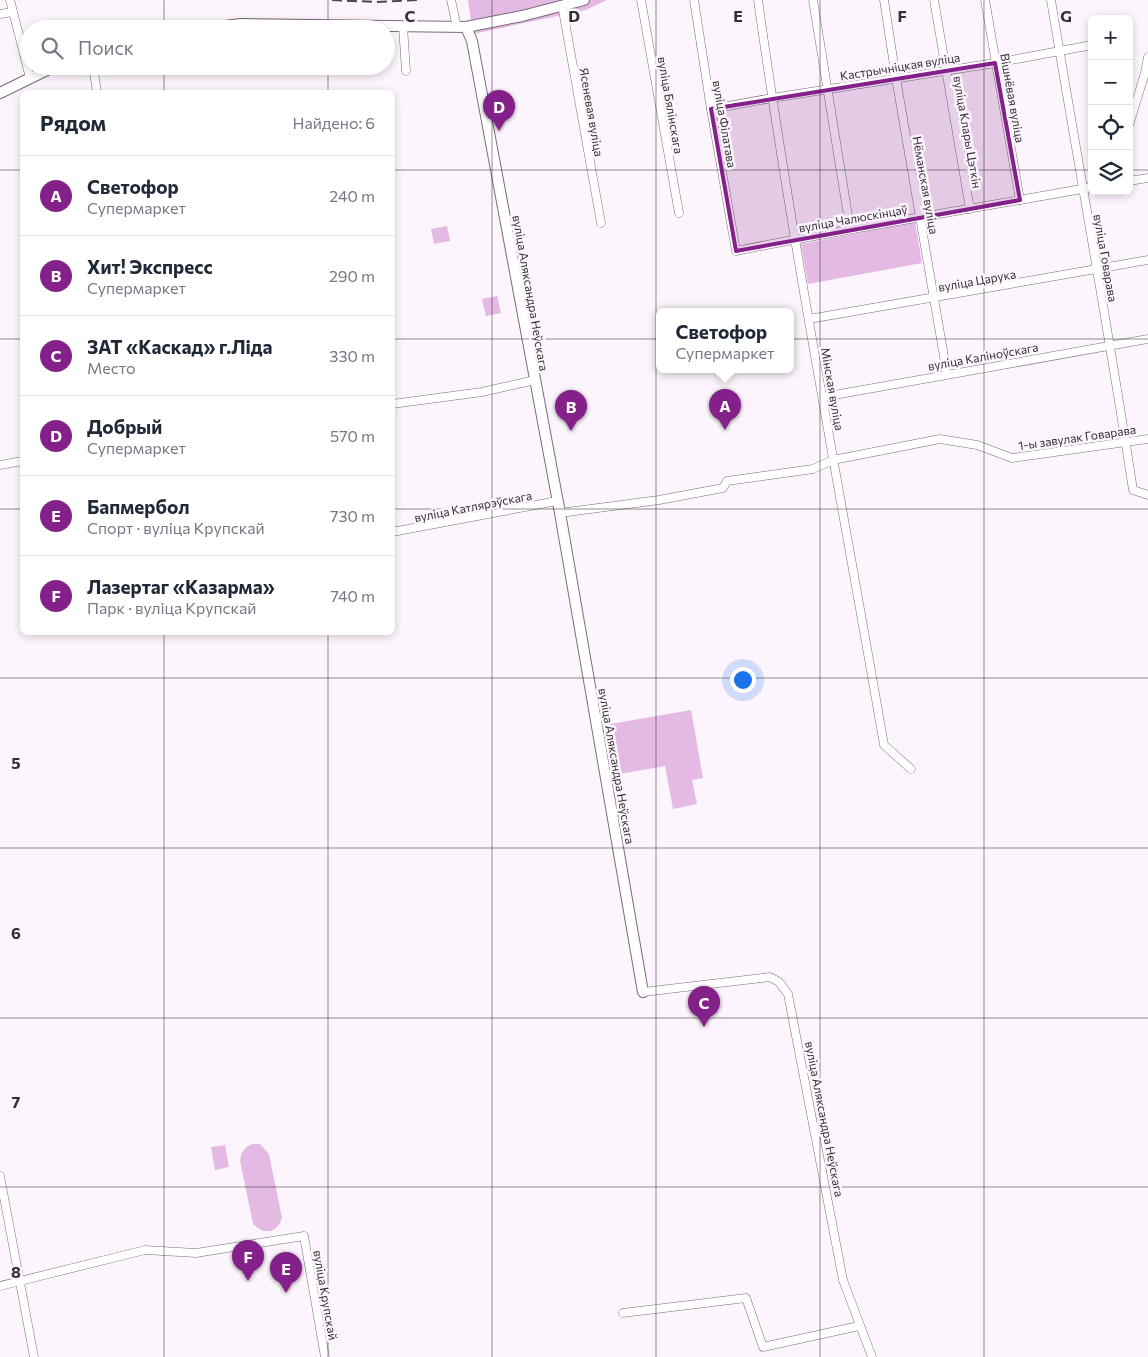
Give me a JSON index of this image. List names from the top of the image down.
{
  "streets": {
    "street": [
      "Кастрычніцкая вуліца",
      "Вішнёвая вуліца",
      "вуліца Бялінскага",
      "Ясеневая вуліца",
      "вуліца Філатава",
      "вуліца Клары Цэткін",
      "Нёманская вуліца",
      "вуліца Чалюскінцаў",
      "вуліца Говарава",
      "вуліца Царука",
      "вуліца Аляксандра Неўскага",
      "вуліца Каліноўскага",
      "Мінская вуліца",
      "1-ы завулак Говарава",
      "вуліца Катлярэўскага",
      "вуліца Крупскай"
    ]
  },
  "crossings": [
    ["Кастрычніцкая вуліца", "Вішнёвая вуліца"],
    ["Кастрычніцкая вуліца", "вуліца Філатава"],
    ["Кастрычніцкая вуліца", "вуліца Клары Цэткін"],
    ["Кастрычніцкая вуліца", "Нёманская вуліца"],
    ["Кастрычніцкая вуліца", "вуліца Говарава"],
    ["Кастрычніцкая вуліца", "Мінская вуліца"],
    ["Вішнёвая вуліца", "вуліца Чалюскінцаў"],
    ["вуліца Філатава", "вуліца Чалюскінцаў"],
    ["вуліца Клары Цэткін", "вуліца Чалюскінцаў"],
    ["Нёманская вуліца", "вуліца Чалюскінцаў"],
    ["Нёманская вуліца", "вуліца Царука"],
    ["Нёманская вуліца", "вуліца Каліноўскага"],
    ["вуліца Чалюскінцаў", "вуліца Говарава"],
    ["вуліца Чалюскінцаў", "Мінская вуліца"],
    ["вуліца Говарава", "вуліца Царука"],
    ["вуліца Говарава", "вуліца Каліноўскага"],
    ["вуліца Говарава", "1-ы завулак Говарава"],
    ["вуліца Царука", "Мінская вуліца"],
    ["вуліца Аляксандра Неўскага", "1-ы завулак Говарава"],
    ["вуліца Аляксандра Неўскага", "вуліца Катлярэўскага"],
    ["вуліца Каліноўскага", "Мінская вуліца"],
    ["Мінская вуліца", "1-ы завулак Говарава"]
  ],
  "page": {
    "map_buttons": ["+", "−"],
    "search": "Поиск",
    "pins": [
      "D",
      "A",
      "B",
      "C",
      "F",
      "E"
    ],
    "heading": ["Рядом", "Найдено: 6"],
    "list": [
      {
        "mark": "A",
        "name": "Светофор",
        "note": "Супермаркет",
        "value": "240 m"
      },
      {
        "mark": "B",
        "name": "Хит! Экспресс",
        "note": "Супермаркет",
        "value": "290 m"
      },
      {
        "mark": "C",
        "name": "ЗАТ «Каскад» г.Ліда",
        "note": "Место",
        "value": "330 m"
      },
      {
        "mark": "D",
        "name": "Добрый",
        "note": "Супермаркет",
        "value": "570 m"
      },
      {
        "mark": "E",
        "name": "Бапмербол",
        "note": "Спорт · вуліца Крупскай",
        "value": "730 m"
      },
      {
        "mark": "F",
        "name": "Лазертаг «Казарма»",
        "note": "Парк · вуліца Крупскай",
        "value": "740 m"
      }
    ],
    "popup": ["Светофор", "Супермаркет"]
  },
  "grid": {
    "columns": [
      "C",
      "D",
      "E",
      "F",
      "G"
    ],
    "rows": [
      "5",
      "6",
      "7",
      "8"
    ]
  }
}
